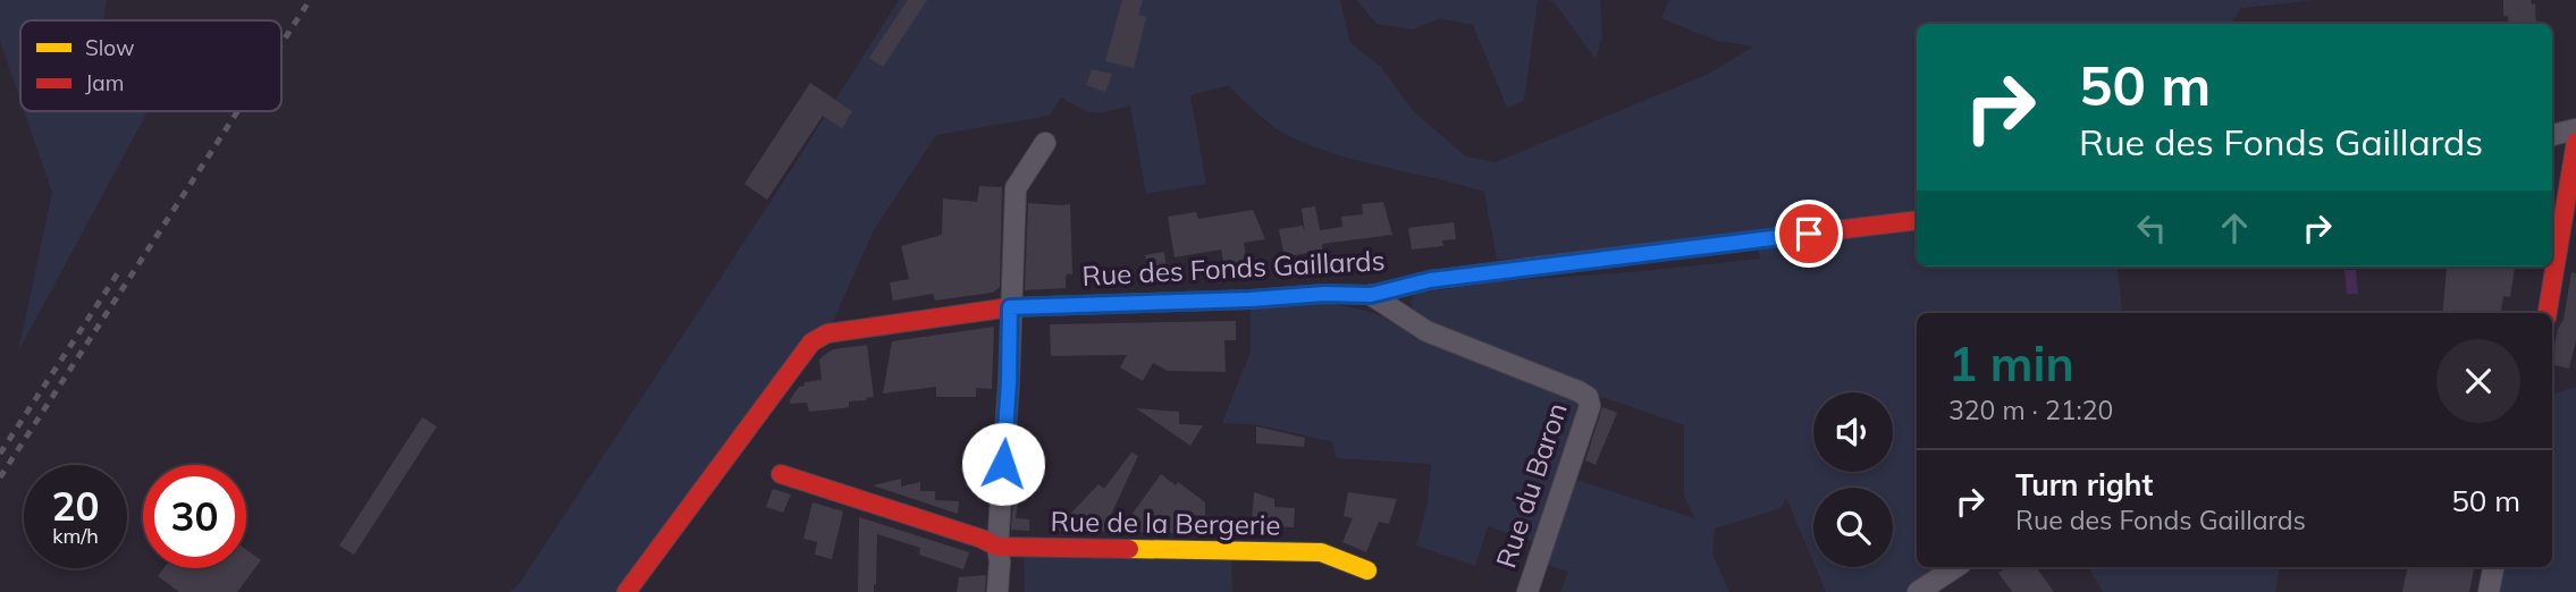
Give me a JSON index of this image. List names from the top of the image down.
{
  "streets": {
    "street": ["Rue des Fonds Gaillards", "Rue du Baron", "Rue de la Bergerie"]
  },
  "crossings": [
    ["Rue des Fonds Gaillards", "Rue du Baron"]
  ],
  "legend": ["Slow", "Jam"],
  "page": {
    "turn": ["50 m", "Rue des Fonds Gaillards"],
    "heading": ["1 min", "320 m · 21:20"],
    "list": [
      {
        "name": "Turn right",
        "note": "Rue des Fonds Gaillards",
        "value": "50 m"
      }
    ],
    "speed": "20 km/h",
    "limit": "30"
  }
}
